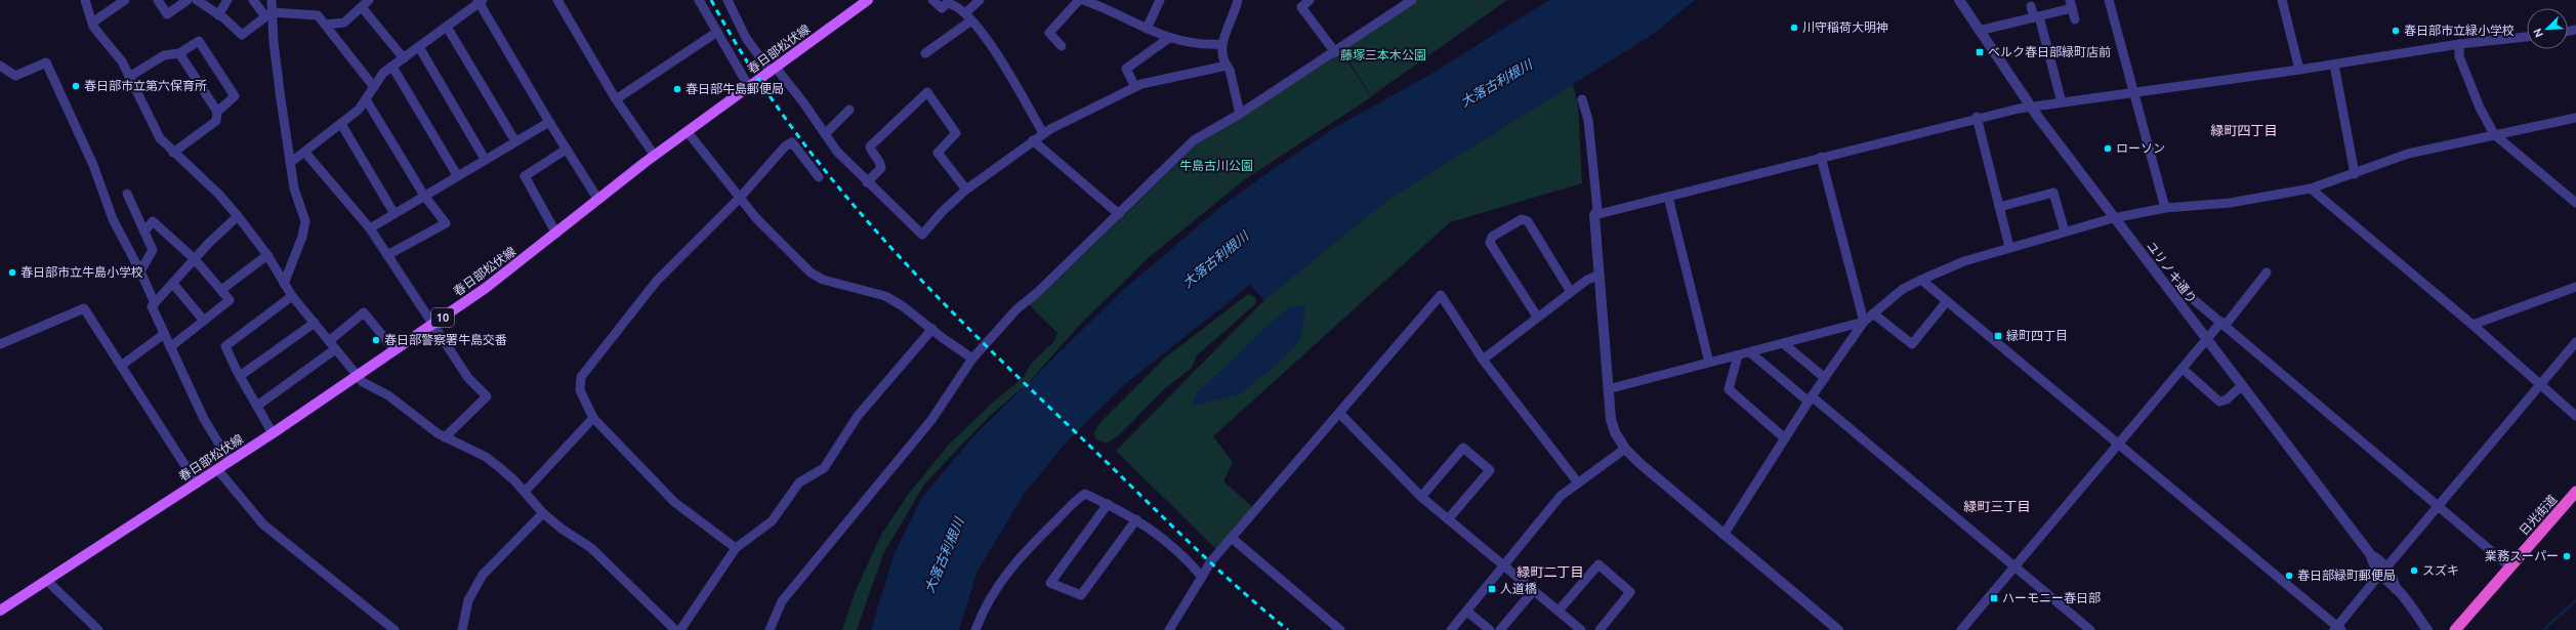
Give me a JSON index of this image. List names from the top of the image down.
{
  "streets": {
    "highway": ["日光街道"],
    "main road": ["春日部松伏線", "10"],
    "street": ["ユリノキ通り"]
  },
  "districts": ["緑町四丁目", "緑町三丁目", "緑町二丁目"],
  "water": ["大落古利根川"],
  "parks": ["藤塚三本木公園", "牛島古川公園"],
  "places": {
    "other": [
      "川守稲荷大明神",
      "春日部市立緑小学校",
      "春日部市立第六保育所",
      "春日部牛島郵便局",
      "ローソン",
      "春日部市立牛島小学校",
      "春日部警察署牛島交番",
      "業務スーパー",
      "スズキ",
      "春日部緑町郵便局"
    ],
    "transit": [
      "ベルク春日部緑町店前",
      "緑町四丁目",
      "人道橋",
      "ハーモニー春日部"
    ]
  },
  "north": "bottom left"
}
